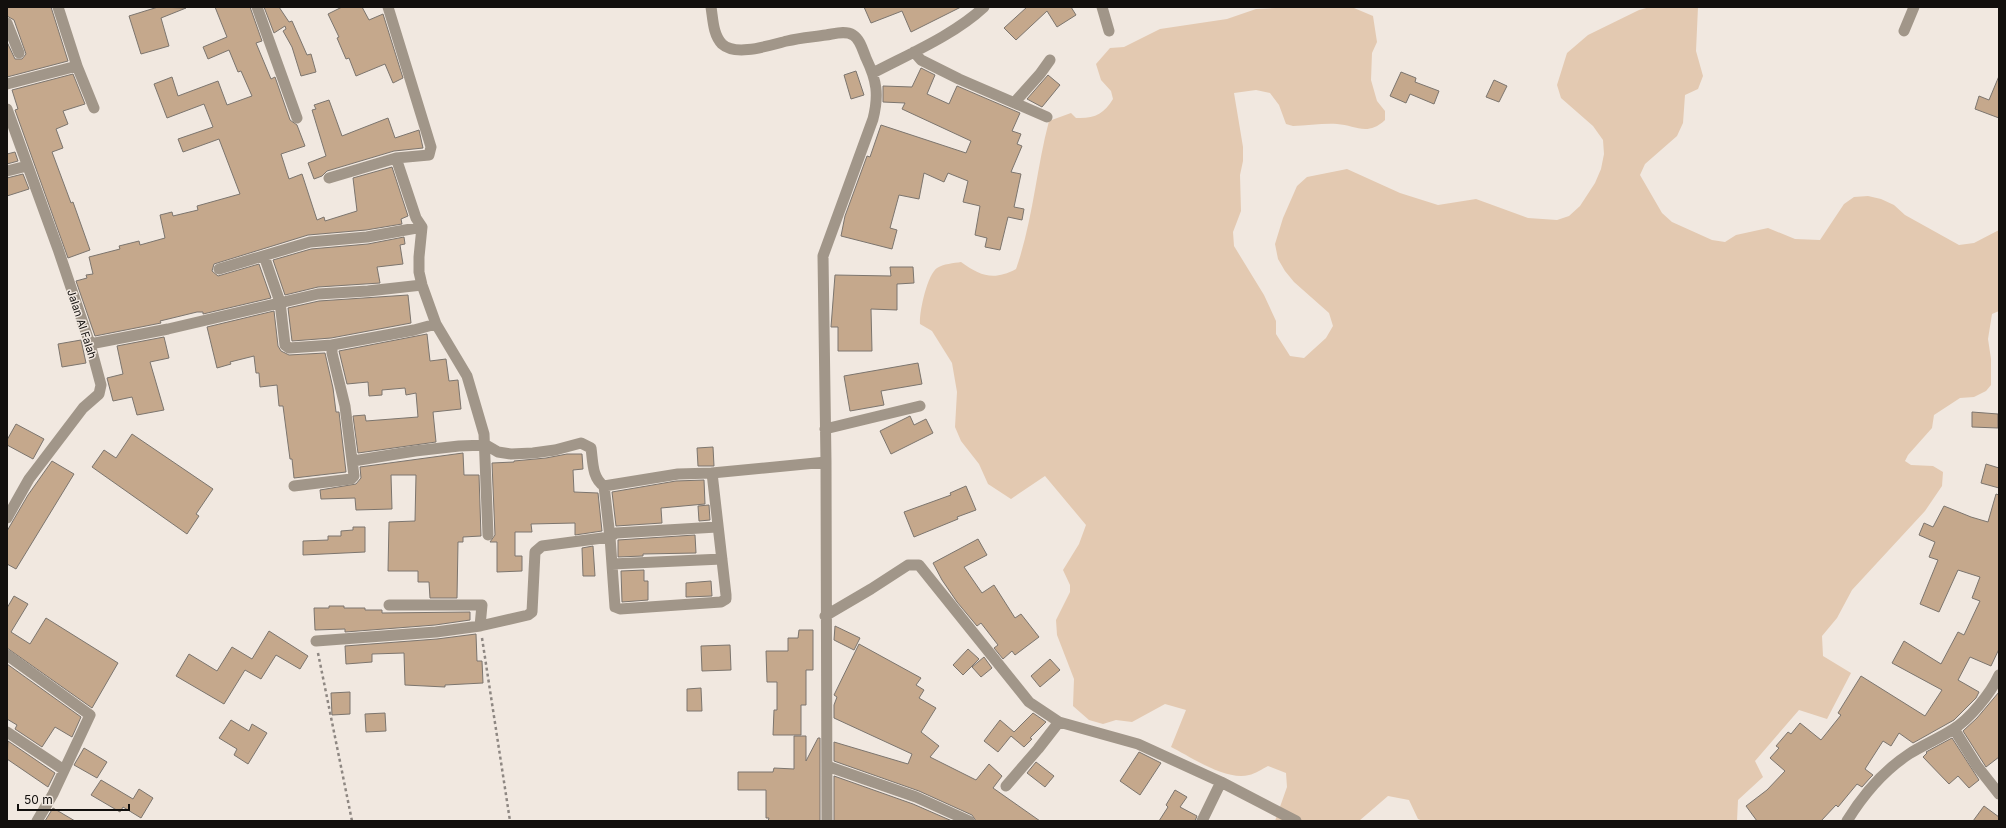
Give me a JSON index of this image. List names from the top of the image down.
{
  "streets": {
    "street": ["Jalan Al Falah"]
  },
  "scale_bar": "50 m"
}
